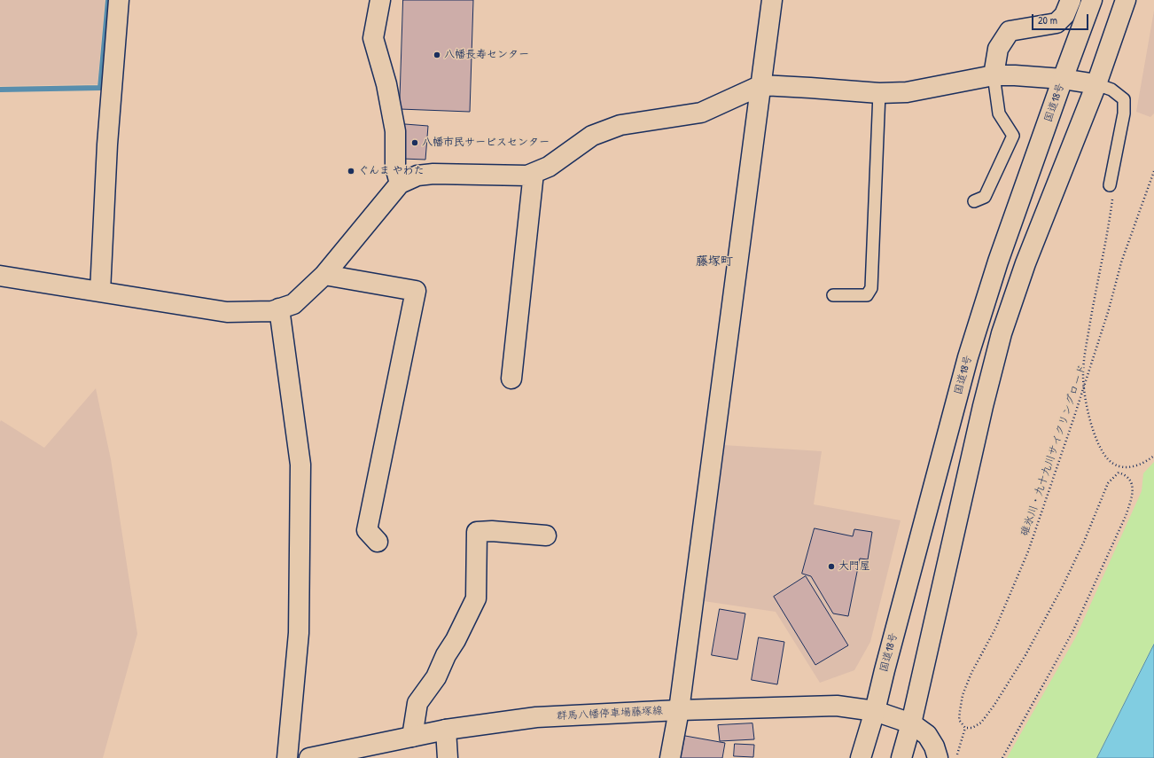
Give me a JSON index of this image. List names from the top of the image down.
{
  "streets": {
    "main road": ["国道18号", "群馬八幡停車場藤塚線"],
    "path": ["碓氷川・九十九川サイクリングロード"]
  },
  "crossings": [
    ["国道18号", "群馬八幡停車場藤塚線"]
  ],
  "districts": ["藤塚町"],
  "places": [
    "八幡長寿センター",
    "八幡市民サービスセンター",
    "ぐんま やわた",
    "大門屋"
  ],
  "scale_bar": "20 m"
}
